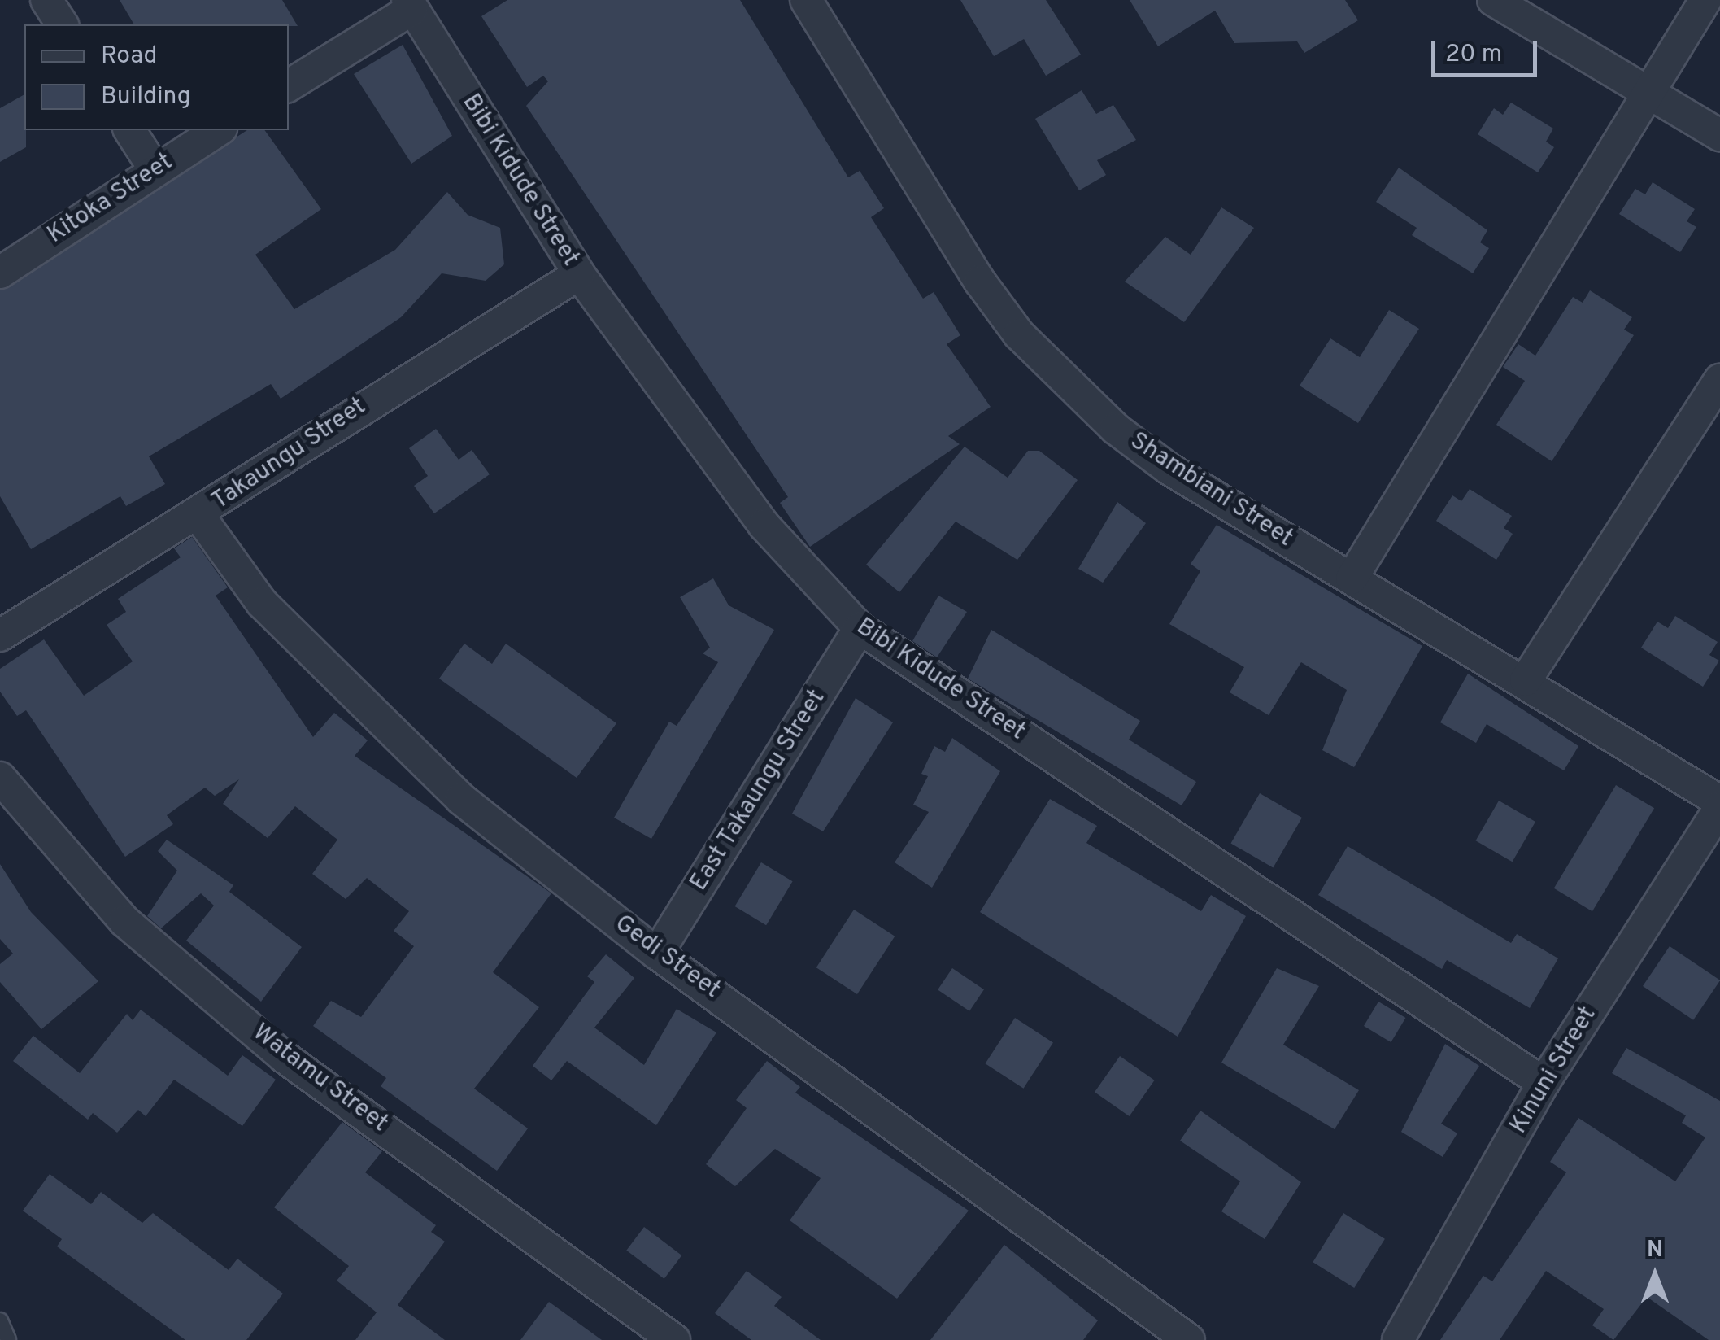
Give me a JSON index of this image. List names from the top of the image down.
{
  "streets": {
    "street": [
      "Bibi Kidude Street",
      "Kitoka Street",
      "Takaungu Street",
      "Shambiani Street",
      "East Takaungu Street",
      "Gedi Street",
      "Kinuni Street",
      "Watamu Street"
    ]
  },
  "crossings": [
    ["Bibi Kidude Street", "Takaungu Street"],
    ["Bibi Kidude Street", "East Takaungu Street"],
    ["Bibi Kidude Street", "Kinuni Street"],
    ["Takaungu Street", "Gedi Street"],
    ["East Takaungu Street", "Gedi Street"]
  ],
  "legend": ["Road", "Building"],
  "scale_bar": "20 m",
  "north": "top"
}
